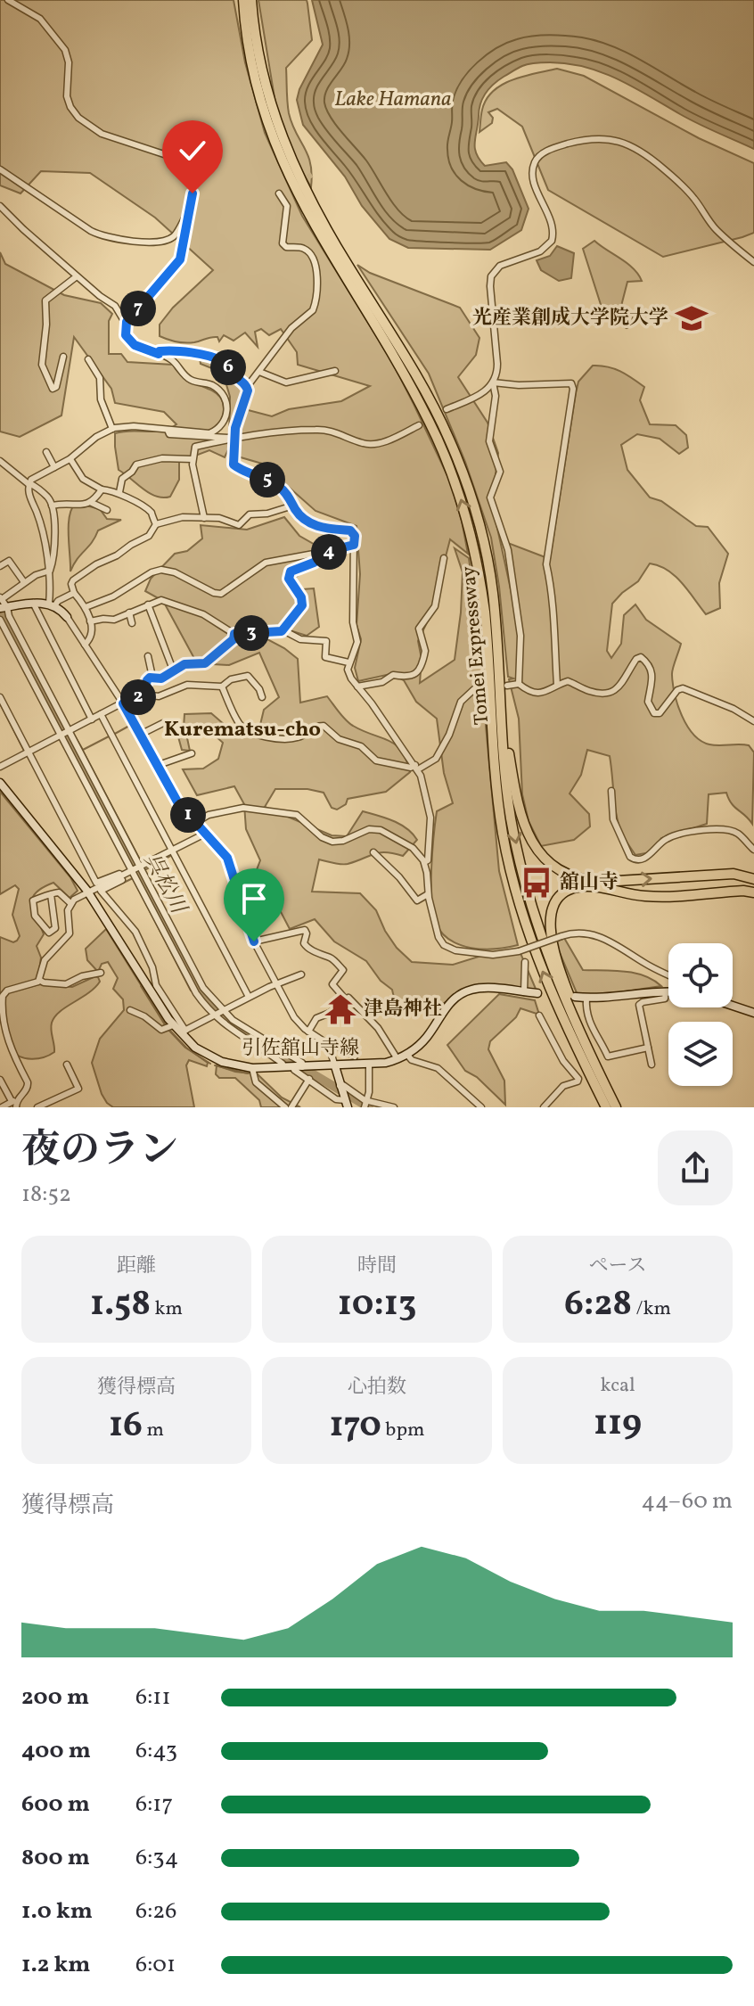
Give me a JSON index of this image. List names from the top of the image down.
{
  "streets": {
    "highway": ["Tomei Expressway"],
    "main road": ["引佐舘山寺線"]
  },
  "districts": ["Kurematsu-cho"],
  "water": ["Lake Hamana", "呉松川"],
  "places": {
    "school or university": ["光産業創成大学院大学"],
    "bus stop": ["舘山寺"],
    "temple": ["津島神社"]
  },
  "page": {
    "pins": [
      "7",
      "6",
      "5",
      "4",
      "3",
      "2",
      "1"
    ],
    "heading": ["夜のラン", "18:52"],
    "stats": [
      ["距離", "1.58 km"],
      ["時間", "10:13"],
      ["ペース", "6:28 /km"],
      ["獲得標高", "16 m"],
      ["心拍数", "170 bpm"],
      ["kcal", "119"]
    ],
    "chart": ["獲得標高", "44–60 m"],
    "list": [
      {
        "name": "200 m",
        "note": "6:11"
      },
      {
        "name": "400 m",
        "note": "6:43"
      },
      {
        "name": "600 m",
        "note": "6:17"
      },
      {
        "name": "800 m",
        "note": "6:34"
      },
      {
        "name": "1.0 km",
        "note": "6:26"
      },
      {
        "name": "1.2 km",
        "note": "6:01"
      }
    ]
  }
}
